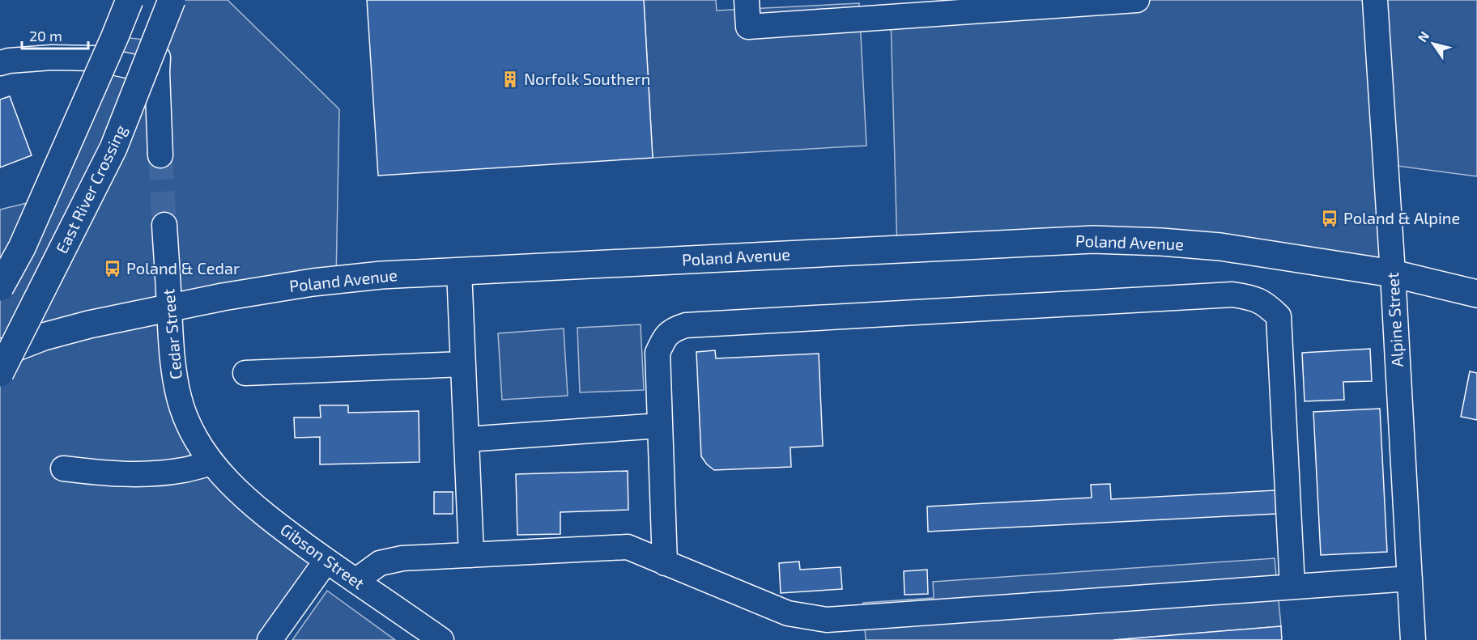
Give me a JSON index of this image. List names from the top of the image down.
{
  "streets": {
    "main road": ["East River Crossing", "Poland Avenue"],
    "street": ["Alpine Street", "Cedar Street", "Gibson Street"]
  },
  "crossings": [
    ["Poland Avenue", "Alpine Street"],
    ["Poland Avenue", "Cedar Street"],
    ["Cedar Street", "Gibson Street"]
  ],
  "places": {
    "building": ["Norfolk Southern"],
    "bus stop": ["Poland & Alpine", "Poland & Cedar"]
  },
  "scale_bar": "20 m",
  "north": "top left"
}
